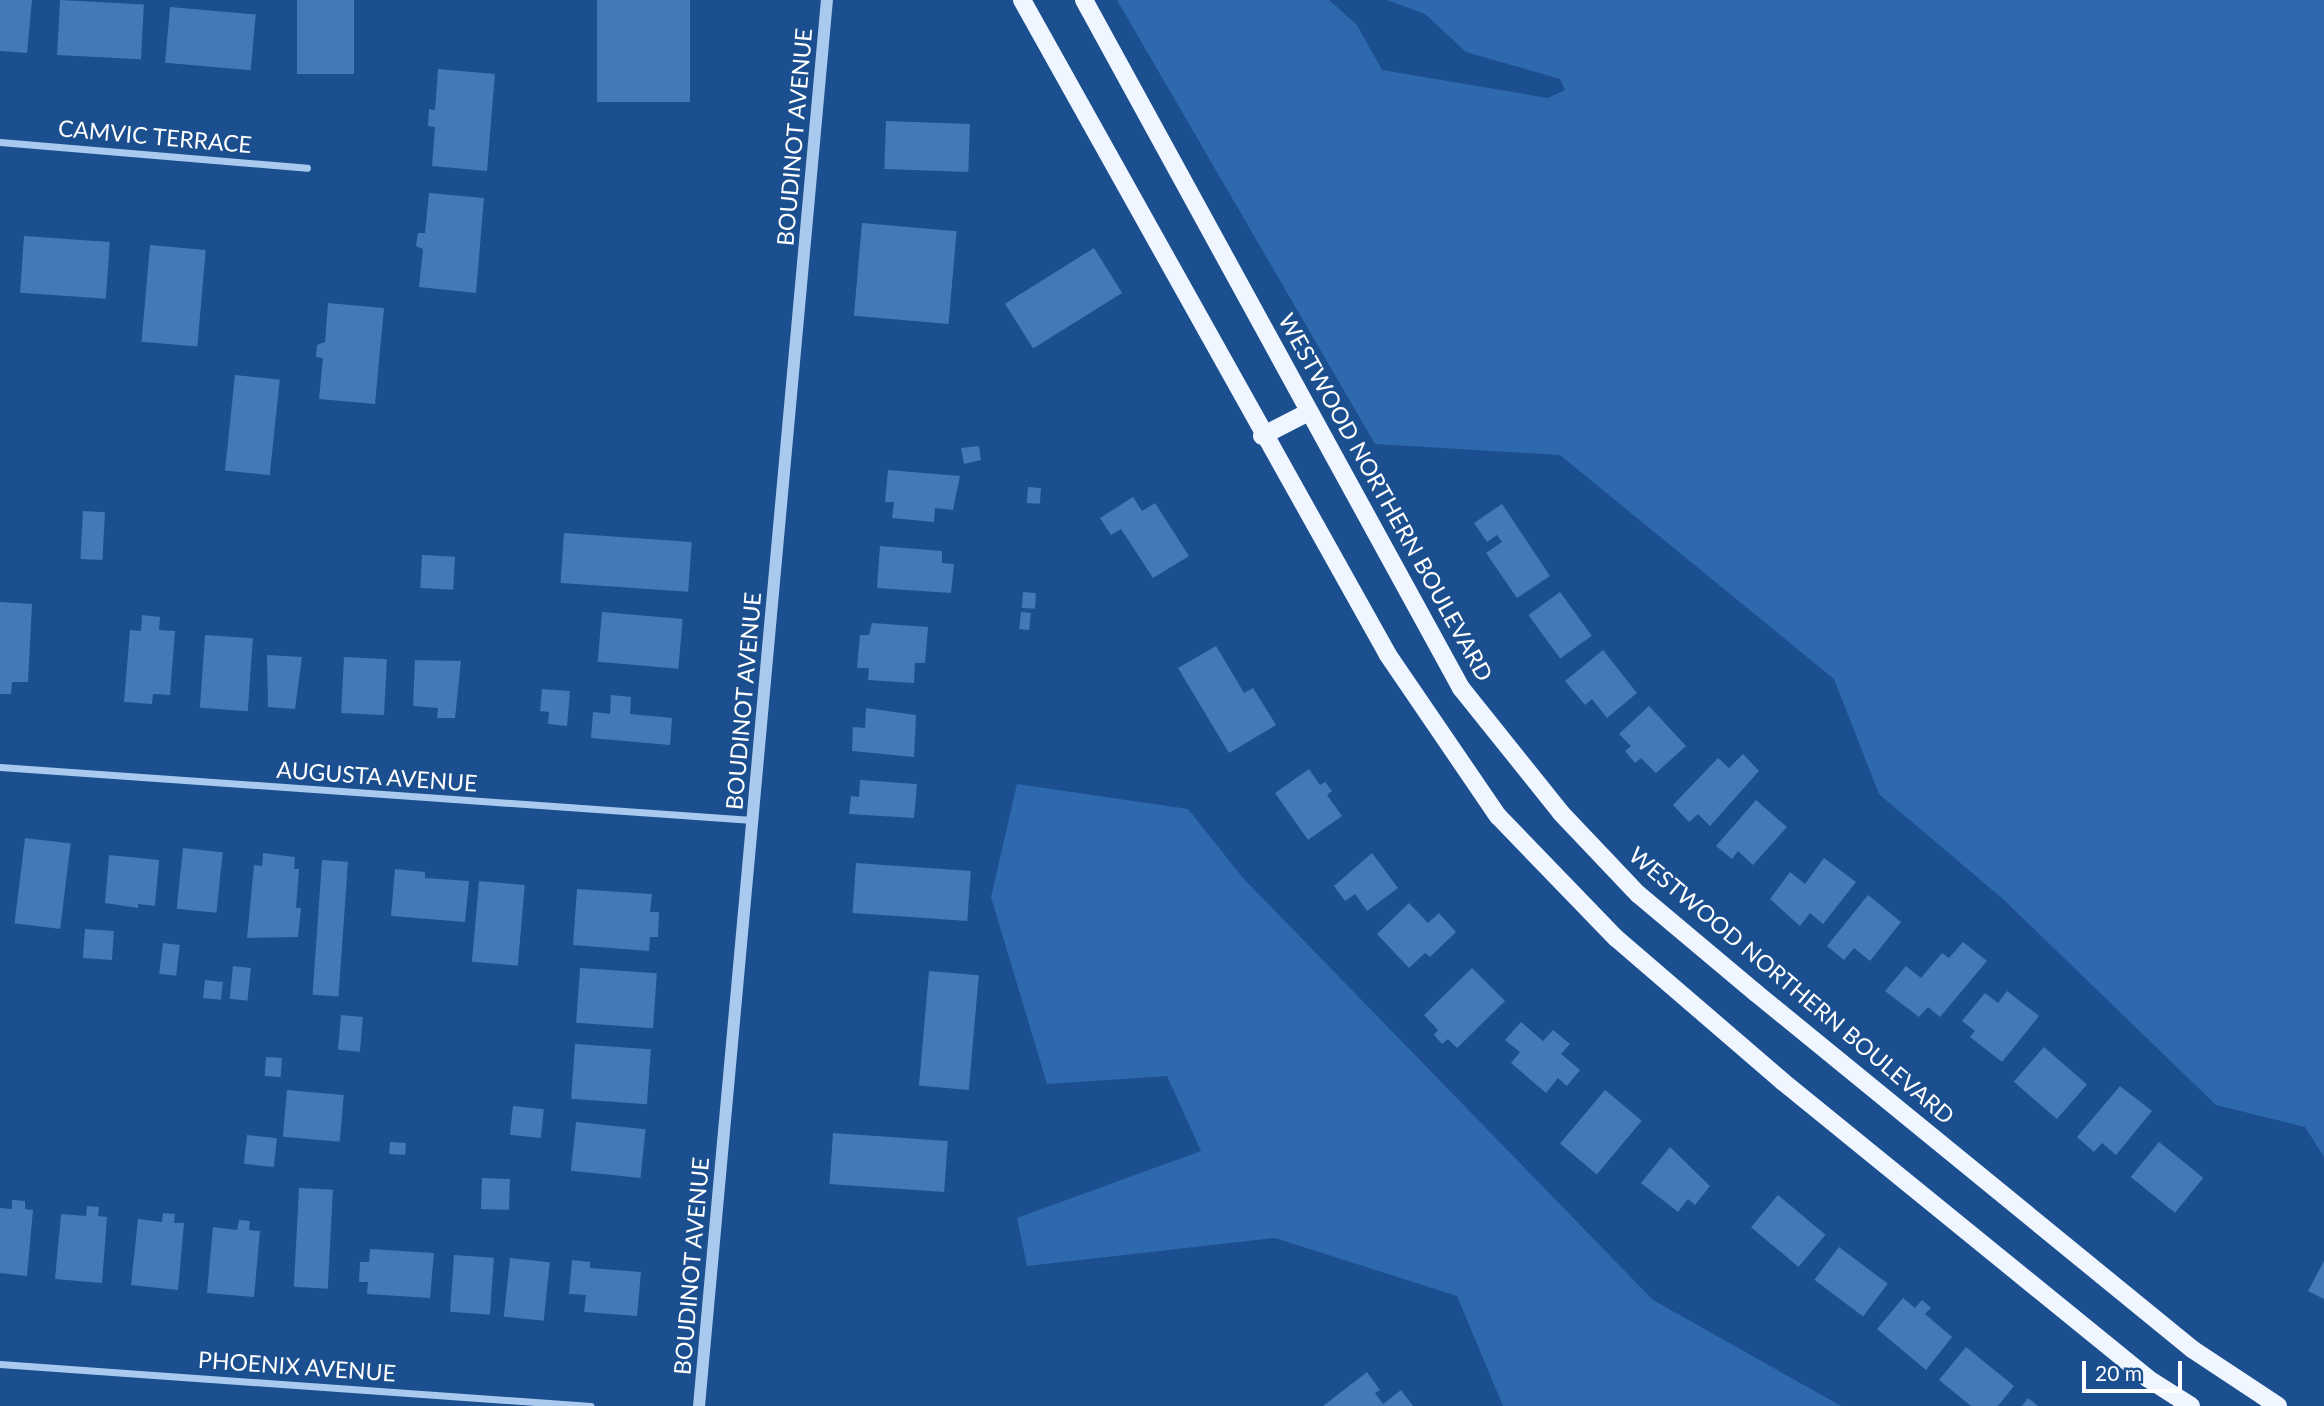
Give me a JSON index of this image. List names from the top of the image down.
{
  "streets": {
    "main road": ["WESTWOOD NORTHERN BOULEVARD"],
    "street": [
      "CAMVIC TERRACE",
      "BOUDINOT AVENUE",
      "AUGUSTA AVENUE",
      "PHOENIX AVENUE"
    ]
  },
  "crossings": [
    ["BOUDINOT AVENUE", "AUGUSTA AVENUE"]
  ],
  "scale_bar": "20 m"
}
